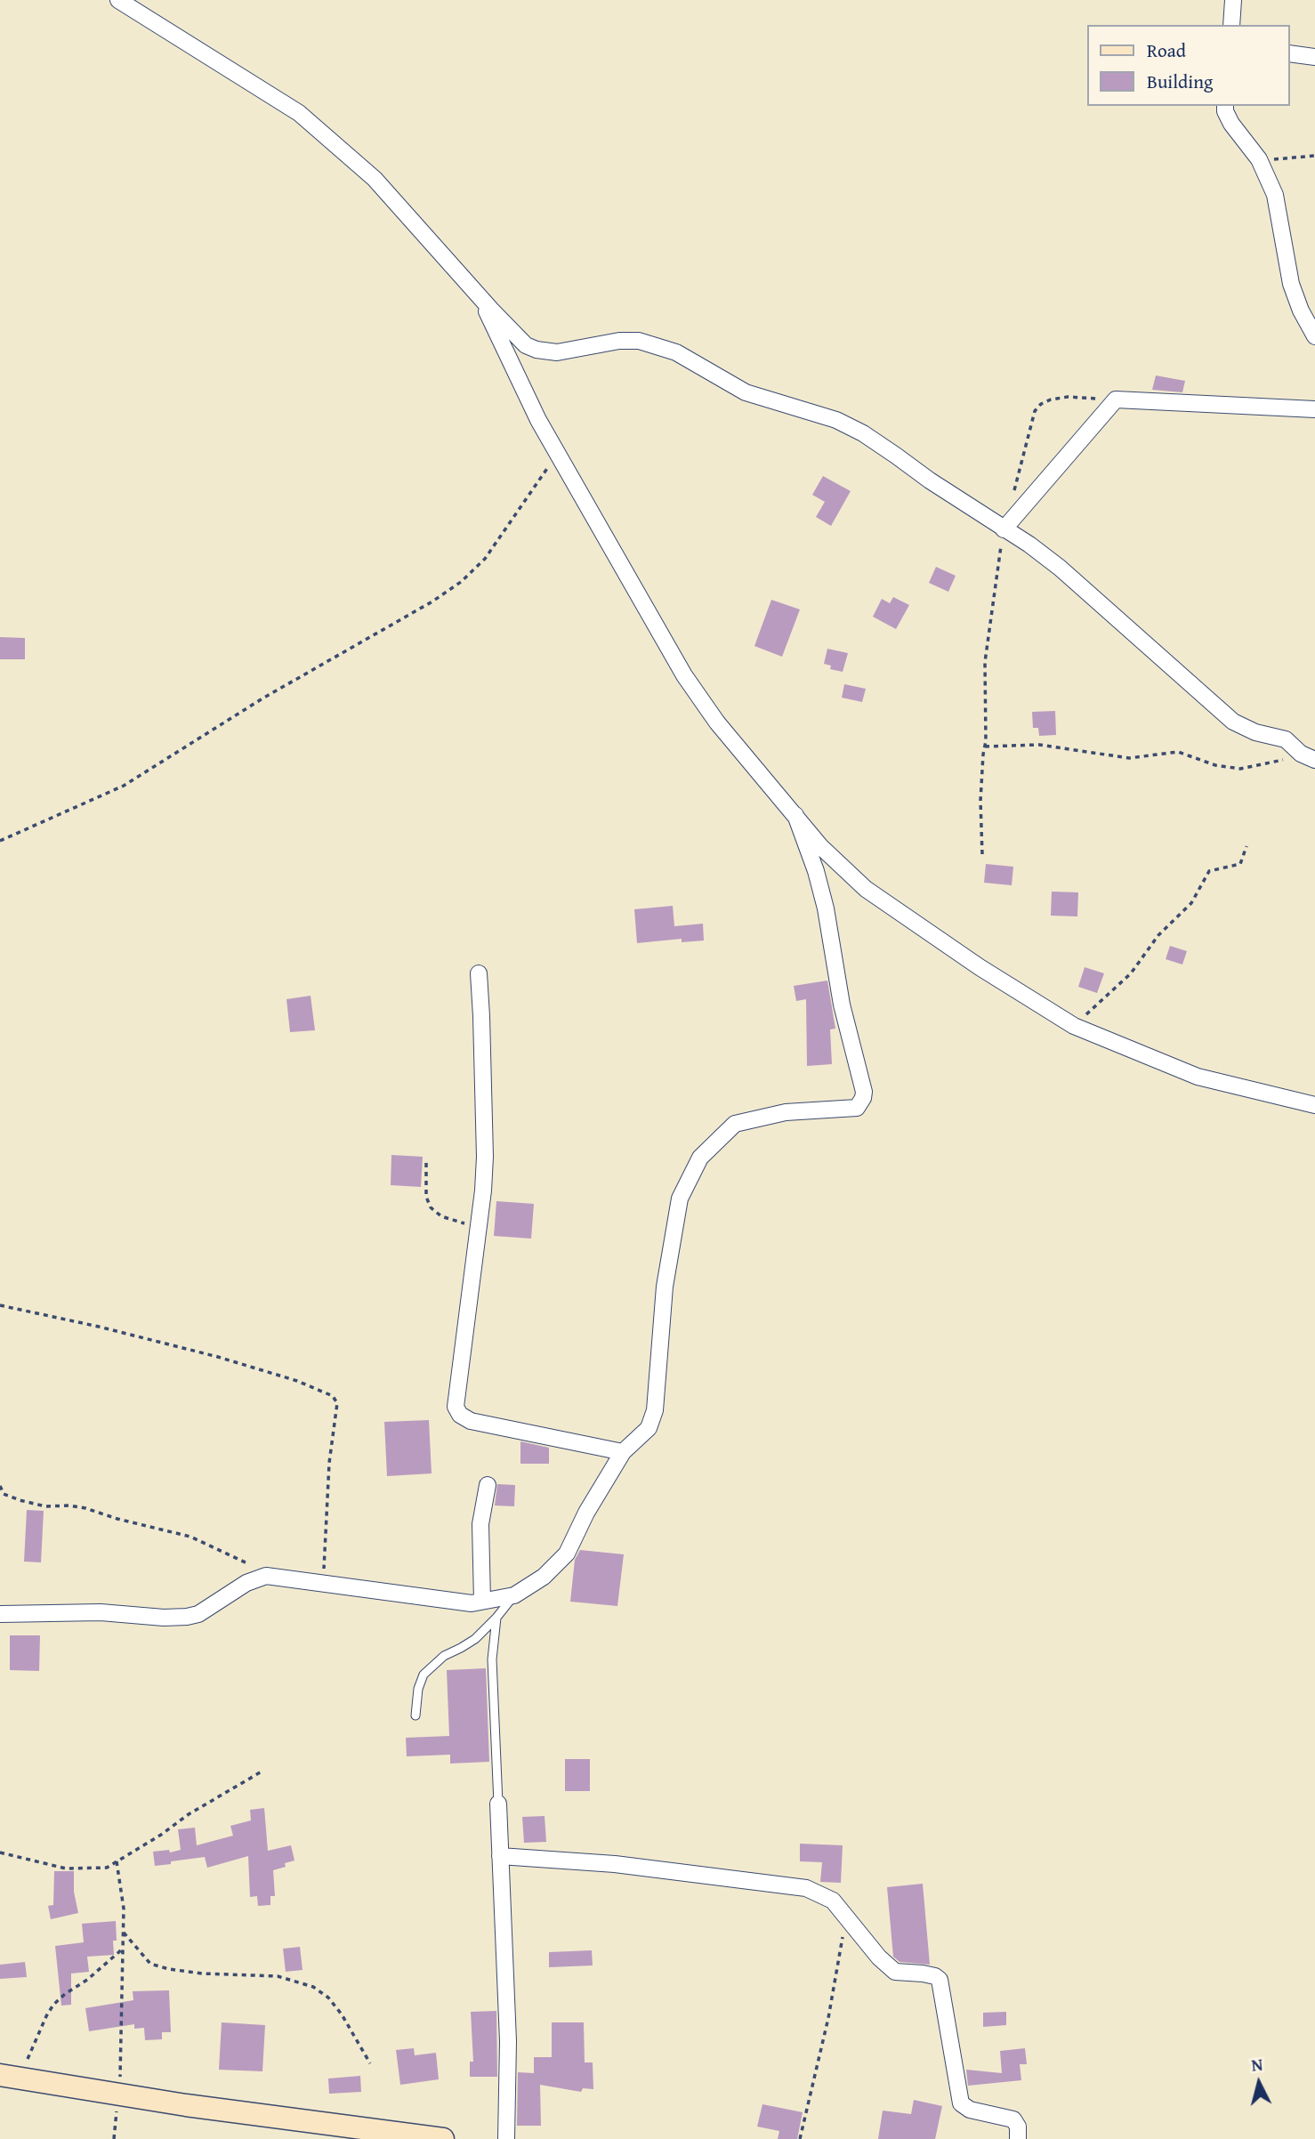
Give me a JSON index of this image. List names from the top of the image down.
{
  "legend": ["Road", "Building"],
  "north": "top"
}
